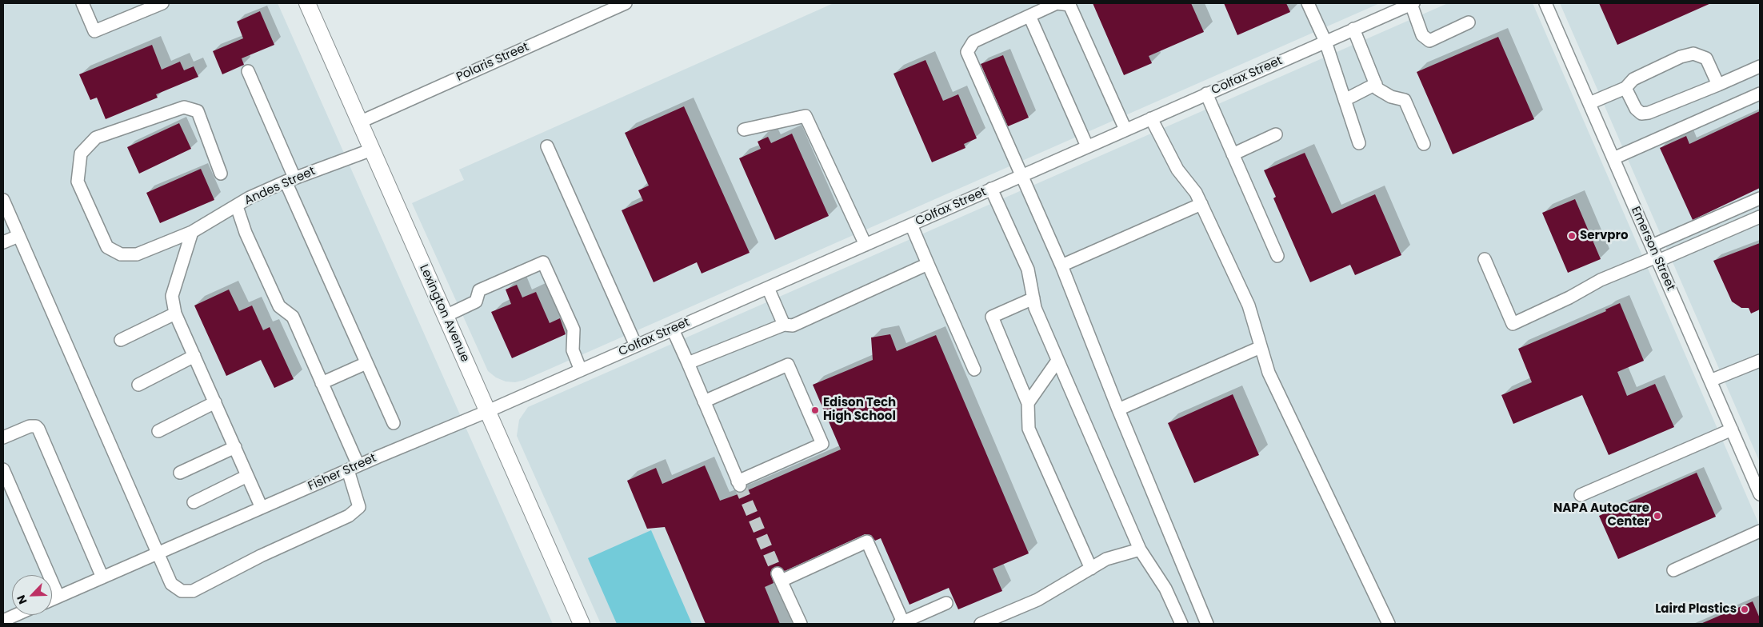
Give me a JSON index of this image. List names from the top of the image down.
{
  "streets": {
    "main road": ["Lexington Avenue"],
    "street": [
      "Polaris Street",
      "Colfax Street",
      "Andes Street",
      "Emerson Street",
      "Fisher Street"
    ]
  },
  "crossings": [
    ["Polaris Street", "Lexington Avenue"],
    ["Colfax Street", "Lexington Avenue"],
    ["Colfax Street", "Fisher Street"],
    ["Andes Street", "Lexington Avenue"],
    ["Lexington Avenue", "Fisher Street"]
  ],
  "places": [
    "Servpro",
    "Edison Tech High School",
    "NAPA AutoCare Center",
    "Laird Plastics"
  ],
  "north": "bottom left"
}
